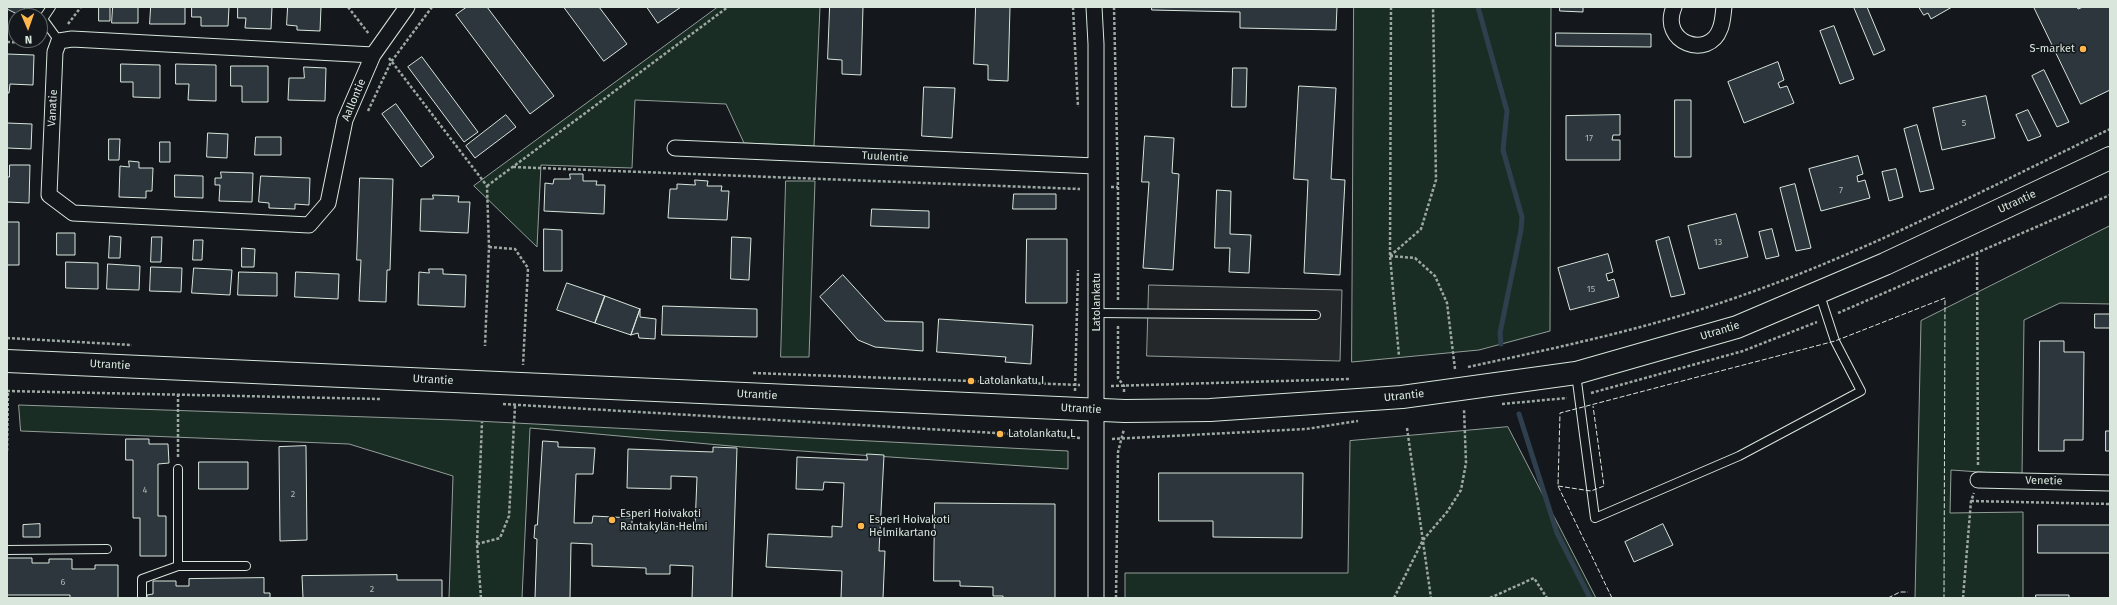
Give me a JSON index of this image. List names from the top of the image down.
{
  "streets": {
    "main road": ["Utrantie"],
    "street": [
      "Aallontie",
      "Vanatie",
      "Tuulentie",
      "Latolankatu",
      "Venetie"
    ]
  },
  "crossings": [
    ["Aallontie", "Vanatie"],
    ["Tuulentie", "Latolankatu"],
    ["Utrantie", "Latolankatu"]
  ],
  "places": [
    "S-market",
    "Latolankatu I",
    "Latolankatu L",
    "Esperi Hoivakoti Rantakylän Helmi",
    "Esperi Hoivakoti Helmikartano"
  ],
  "house_numbers": [
    "5",
    "17",
    "7",
    "13",
    "15",
    "4",
    "2",
    "6",
    "2"
  ],
  "north": "bottom"
}
